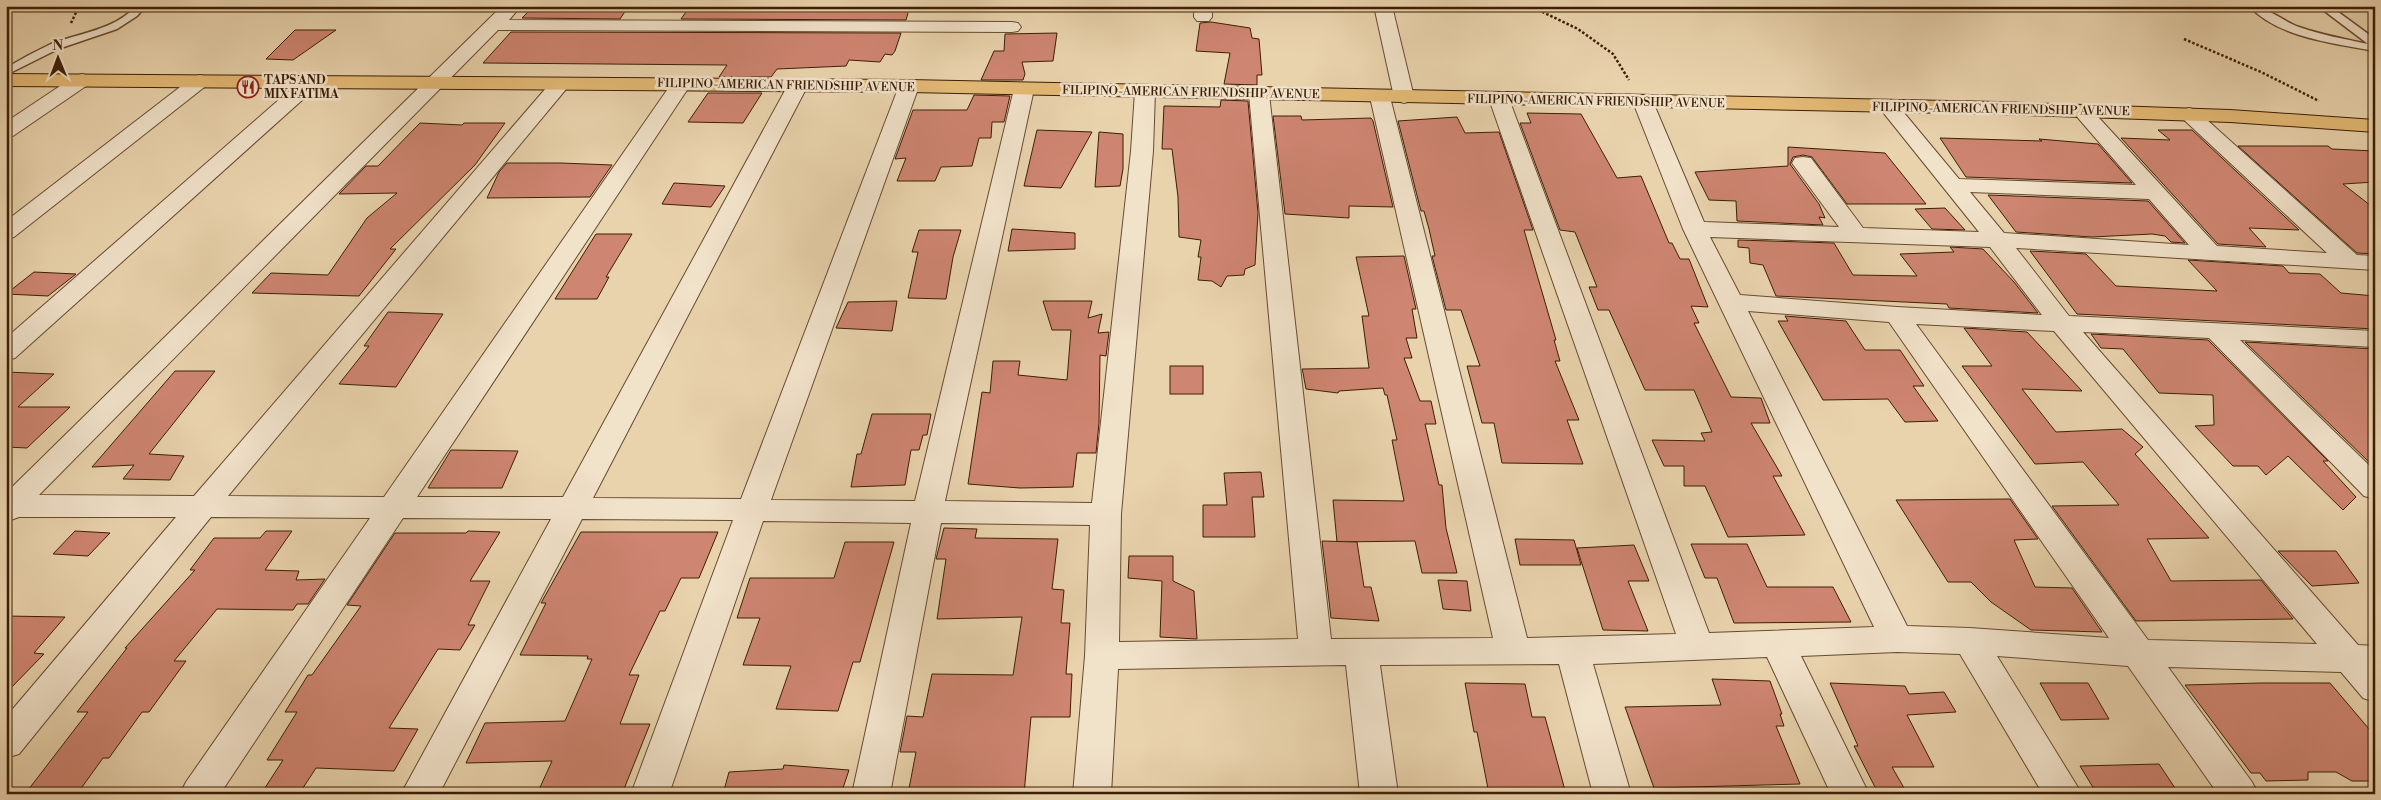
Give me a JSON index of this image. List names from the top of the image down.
{
  "streets": {
    "main road": ["FILIPINO-AMERICAN FRIENDSHIP AVENUE"]
  },
  "places": {
    "restaurant": ["TAPS AND MIX FATIMA"]
  },
  "north": "top"
}
